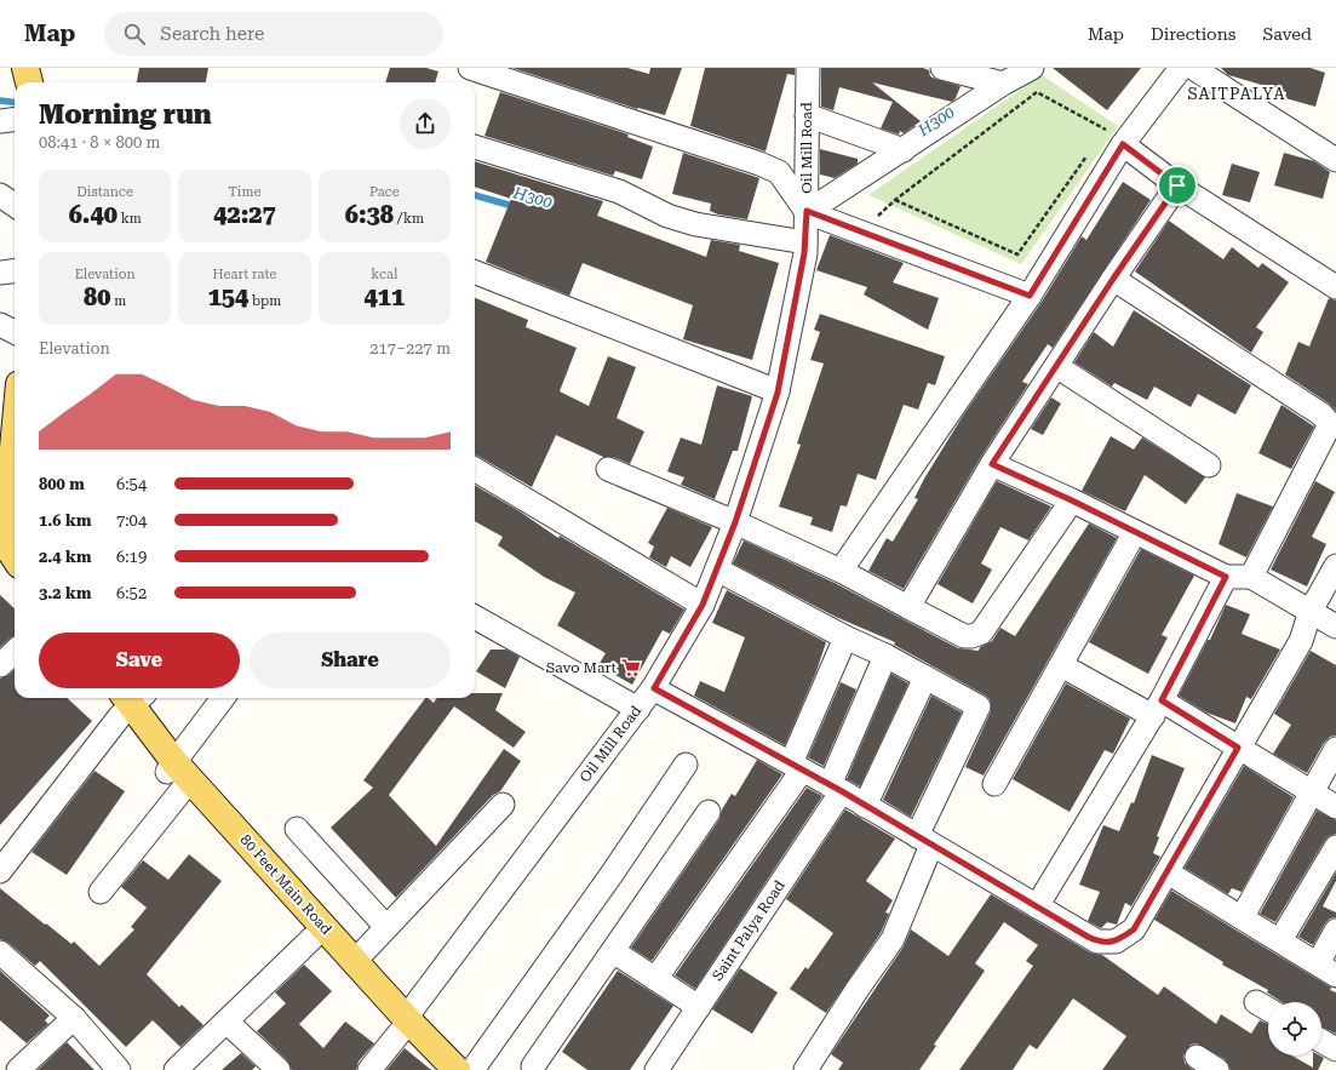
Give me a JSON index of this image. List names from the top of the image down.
{
  "streets": {
    "main road": ["80 Feet Main Road"],
    "street": ["Oil Mill Road", "Saint Palya Road"]
  },
  "crossings": [
    ["Oil Mill Road", "80 Feet Main Road"]
  ],
  "districts": ["SAITPALYA"],
  "water": ["H300"],
  "places": {
    "supermarket": ["Savo Mart"]
  },
  "page": {
    "header": "Map",
    "search": "Search here",
    "nav": ["Map", "Directions", "Saved"],
    "heading": ["Morning run", "08:41 · 8 × 800 m"],
    "stats": [
      ["Distance", "6.40 km"],
      ["Time", "42:27"],
      ["Pace", "6:38 /km"],
      ["Elevation", "80 m"],
      ["Heart rate", "154 bpm"],
      ["kcal", "411"]
    ],
    "chart": ["Elevation", "217–227 m"],
    "list": [
      {
        "name": "800 m",
        "note": "6:54"
      },
      {
        "name": "1.6 km",
        "note": "7:04"
      },
      {
        "name": "2.4 km",
        "note": "6:19"
      },
      {
        "name": "3.2 km",
        "note": "6:52"
      }
    ],
    "buttons": ["Save", "Share"]
  }
}
